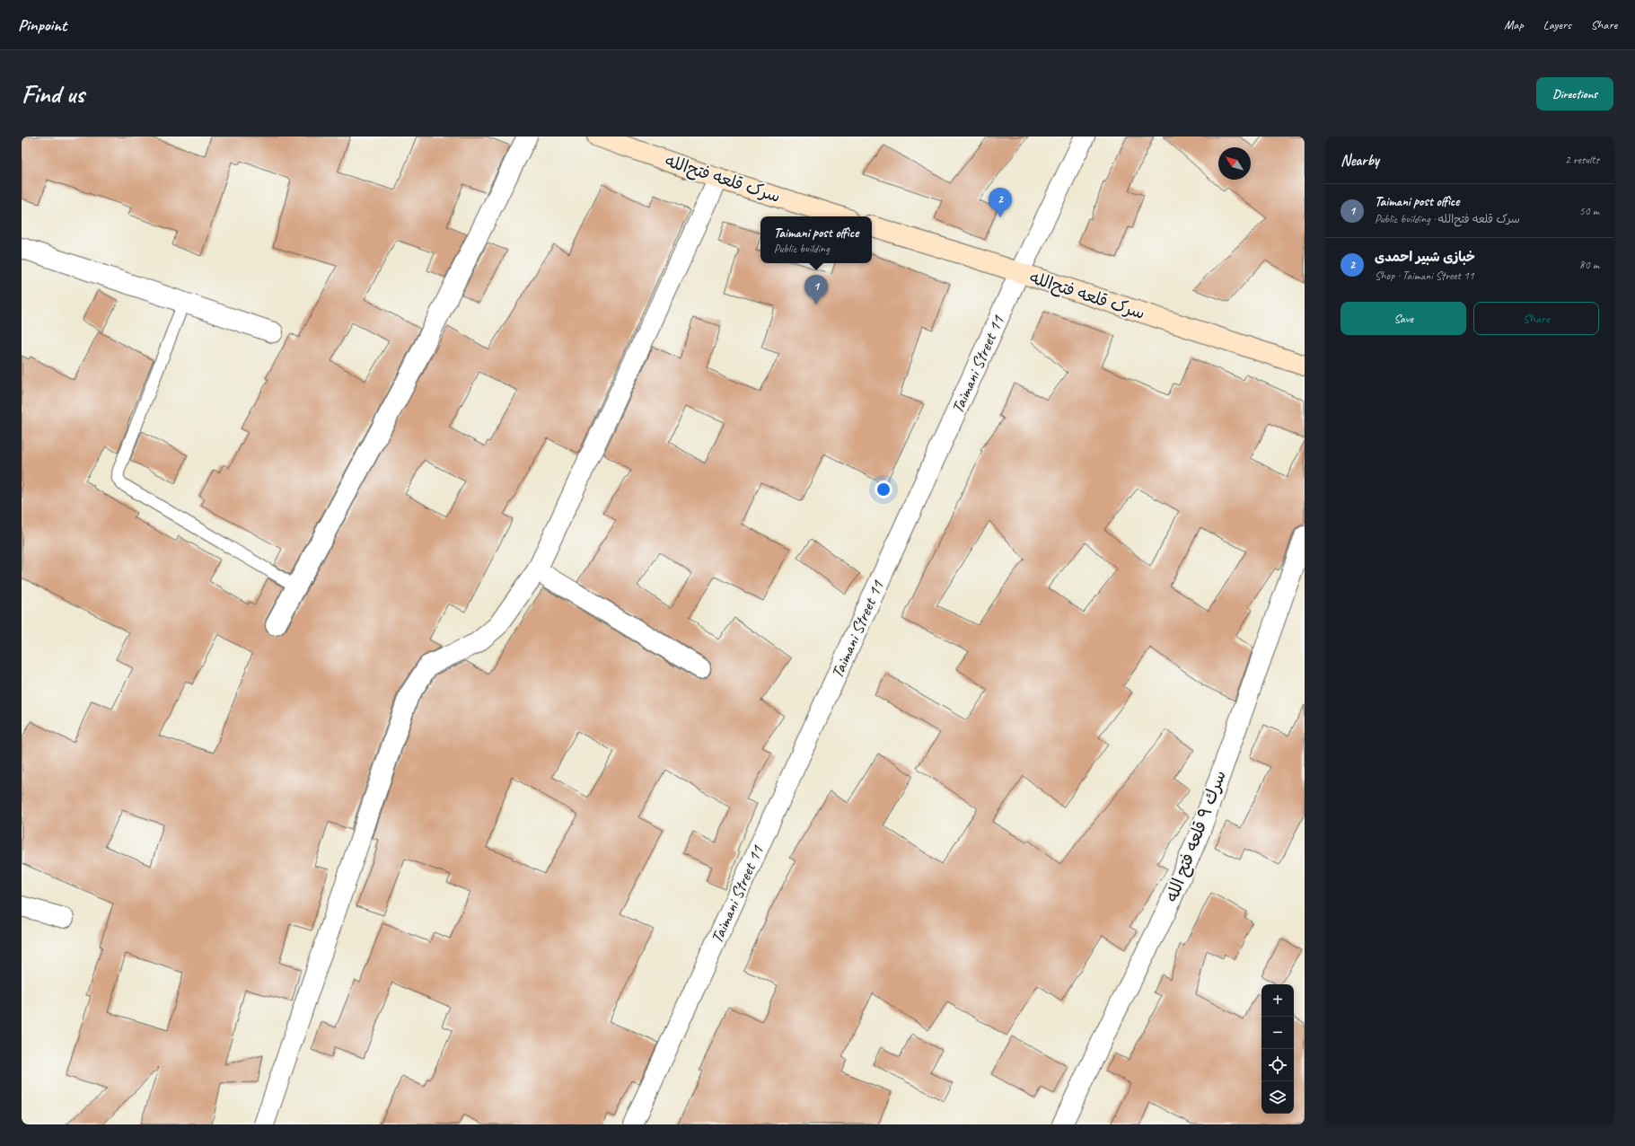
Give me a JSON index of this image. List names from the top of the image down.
{
  "streets": {
    "main road": ["سرک قلعه فتح‌الله"],
    "street": ["Taimani Street 11", "سرك ٩ قلعه فتح الله"]
  },
  "crossings": [
    ["سرک قلعه فتح‌الله", "Taimani Street 11"]
  ],
  "north": "top left",
  "page": {
    "header": "Pinpoint",
    "nav": ["Map", "Layers", "Share"],
    "buttons": [
      "Directions",
      ["Save", "Share"]
    ],
    "title": "Find us",
    "heading": ["Nearby", "2 results"],
    "list": [
      {
        "mark": "1",
        "name": "Taimani post office",
        "note": "Public building · سرک قلعه فتح‌الله",
        "value": "50 m"
      },
      {
        "mark": "2",
        "name": "خبازی شبیر احمدی",
        "note": "Shop · Taimani Street 11",
        "value": "80 m"
      }
    ],
    "pins": ["2", "1"],
    "popup": ["Taimani post office", "Public building"],
    "map_buttons": ["+", "−"]
  }
}
